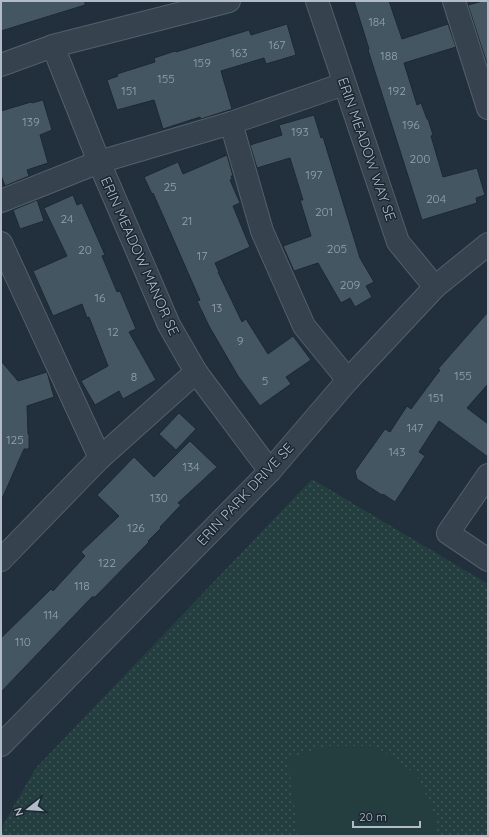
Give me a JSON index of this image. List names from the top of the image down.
{
  "streets": {
    "street": ["ERIN MEADOW WAY SE", "ERIN MEADOW MANOR SE", "ERIN PARK DRIVE SE"]
  },
  "crossings": [
    ["ERIN MEADOW WAY SE", "ERIN PARK DRIVE SE"],
    ["ERIN MEADOW MANOR SE", "ERIN PARK DRIVE SE"]
  ],
  "house_numbers": [
    "184",
    "167",
    "163",
    "188",
    "159",
    "155",
    "151",
    "192",
    "139",
    "196",
    "193",
    "200",
    "197",
    "25",
    "204",
    "201",
    "24",
    "21",
    "205",
    "20",
    "17",
    "209",
    "16",
    "13",
    "12",
    "9",
    "155",
    "8",
    "5",
    "151",
    "147",
    "125",
    "143",
    "134",
    "130",
    "126",
    "122",
    "118",
    "114",
    "110"
  ],
  "scale_bar": "20 m",
  "north": "left"
}
